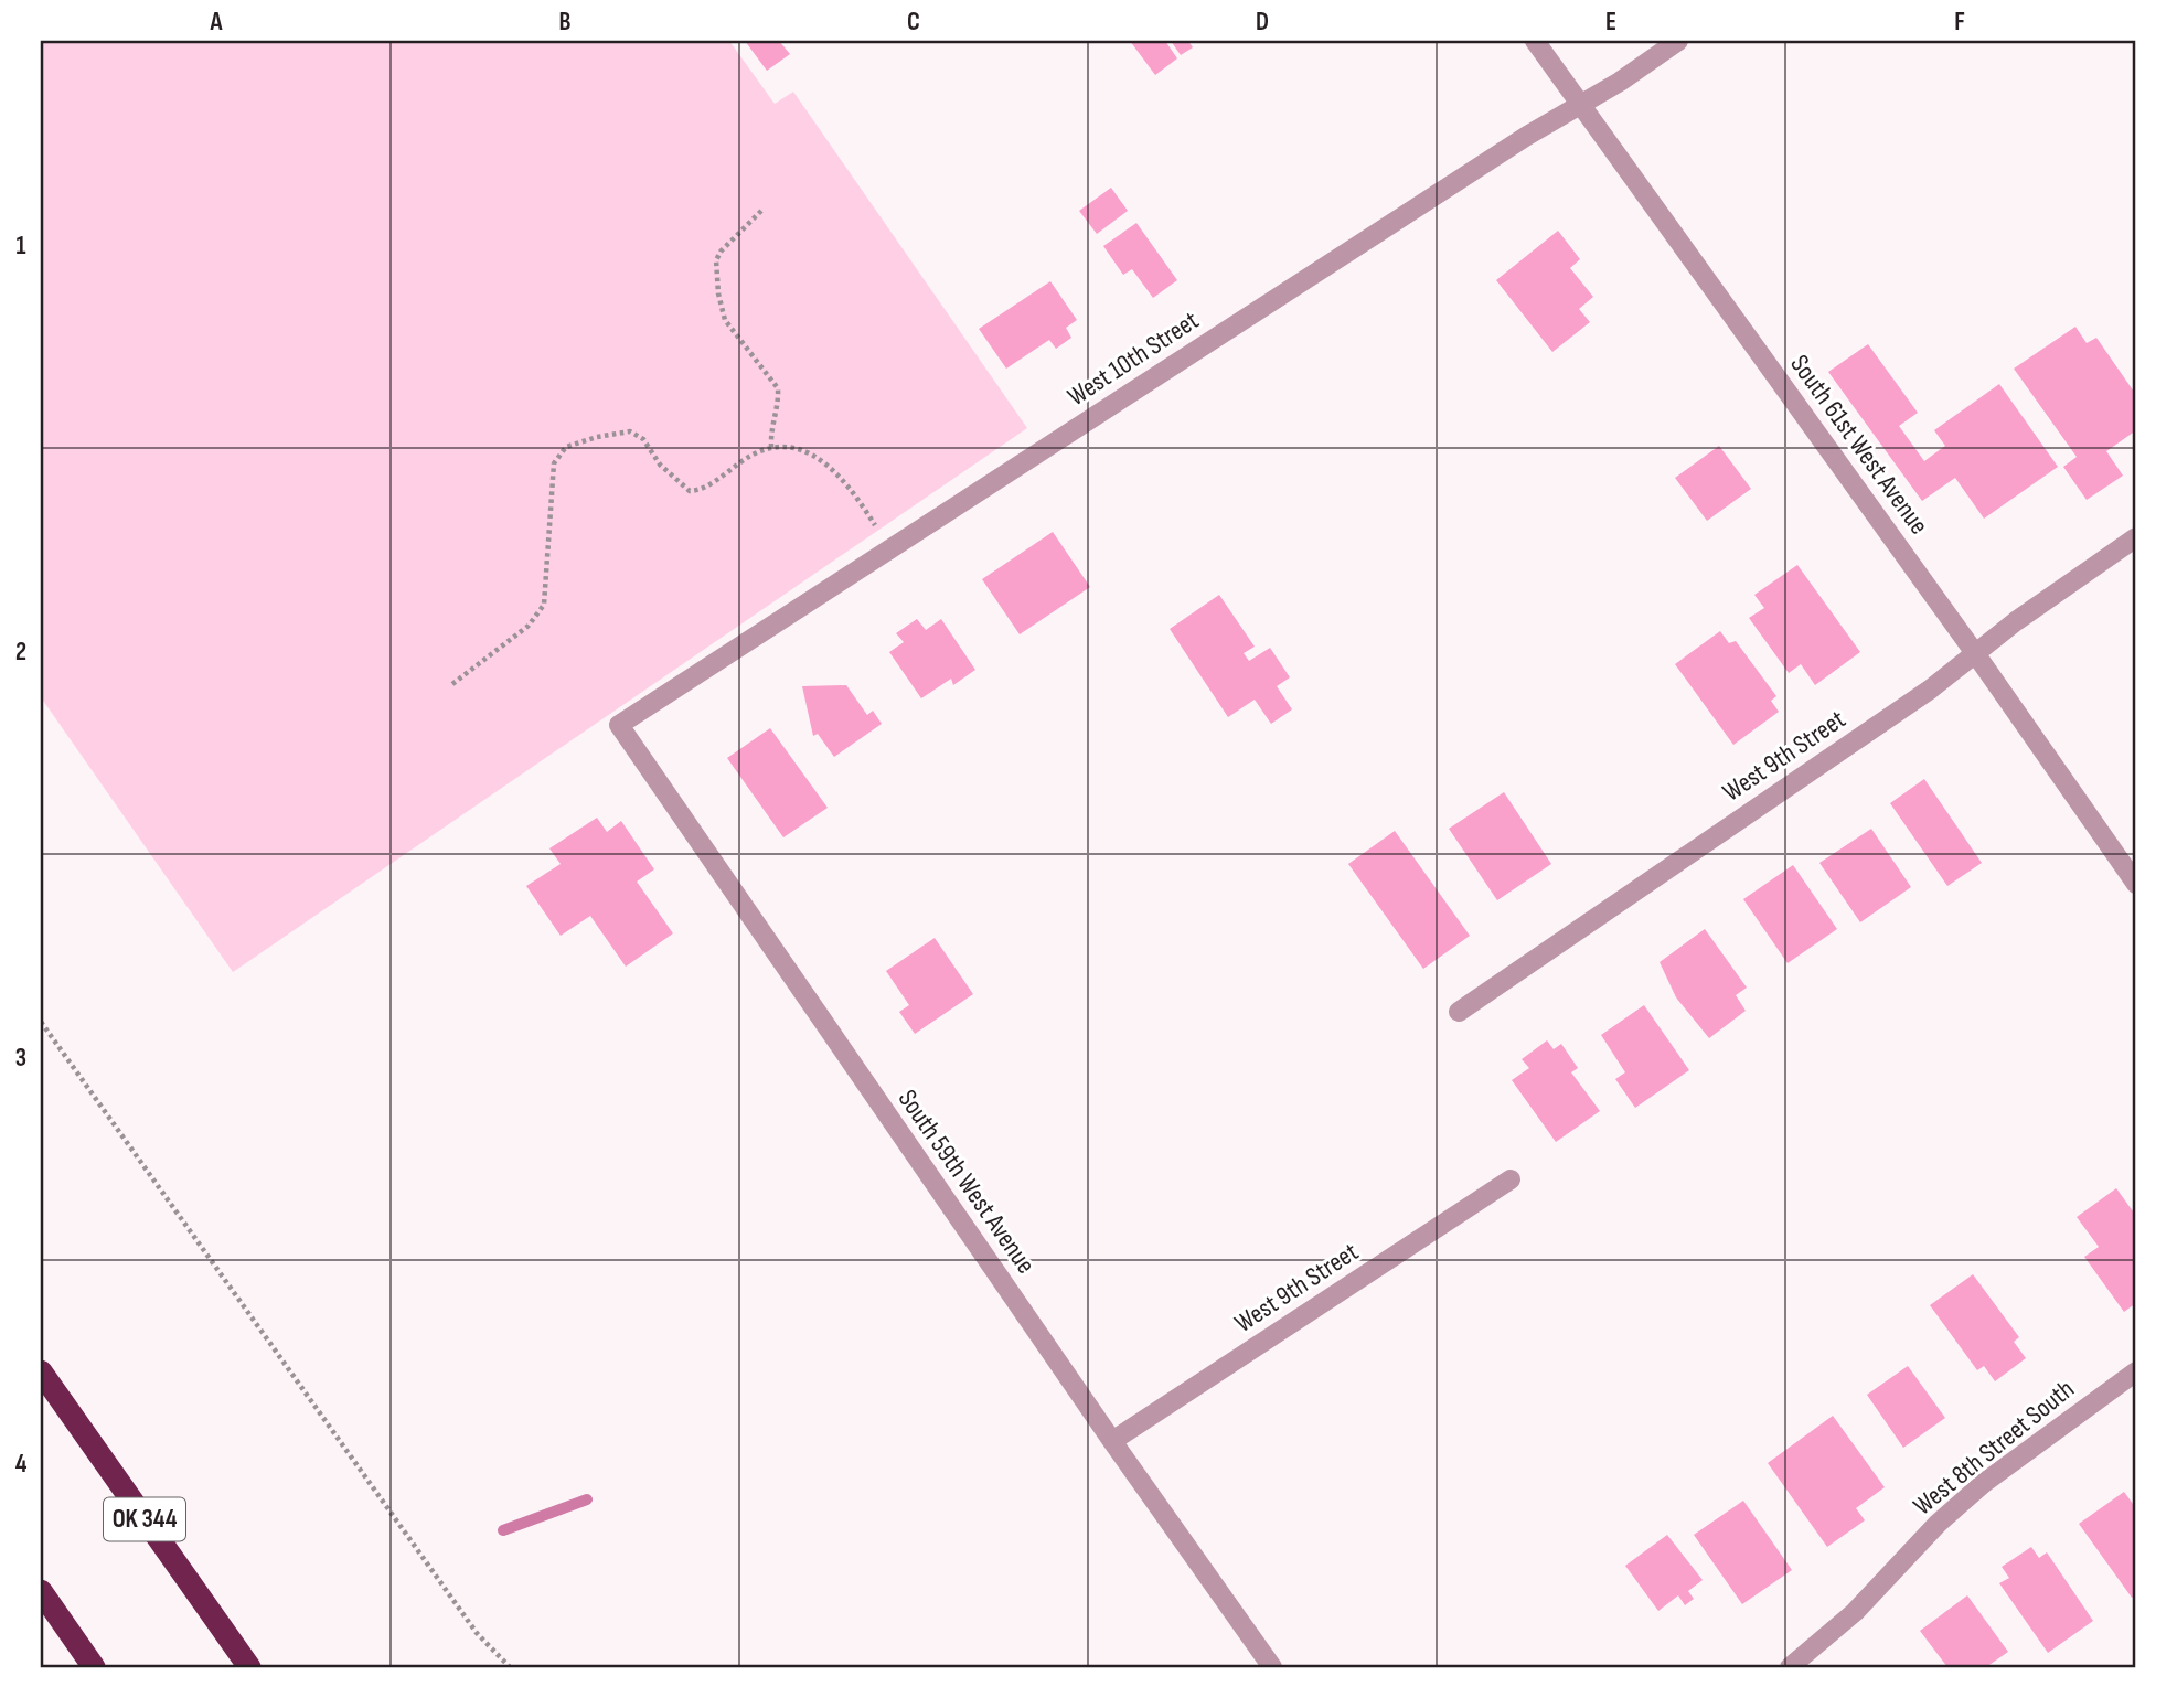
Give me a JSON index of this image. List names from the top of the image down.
{
  "streets": {
    "highway": ["OK 344"],
    "street": [
      "West 10th Street",
      "South 61st West Avenue",
      "West 9th Street",
      "South 59th West Avenue",
      "West 8th Street South"
    ]
  },
  "crossings": [
    ["West 10th Street", "South 61st West Avenue"],
    ["West 10th Street", "South 59th West Avenue"],
    ["South 61st West Avenue", "West 9th Street"],
    ["West 9th Street", "South 59th West Avenue"]
  ],
  "grid": {
    "columns": [
      "A",
      "B",
      "C",
      "D",
      "E",
      "F"
    ],
    "rows": [
      "1",
      "2",
      "3",
      "4"
    ]
  }
}
